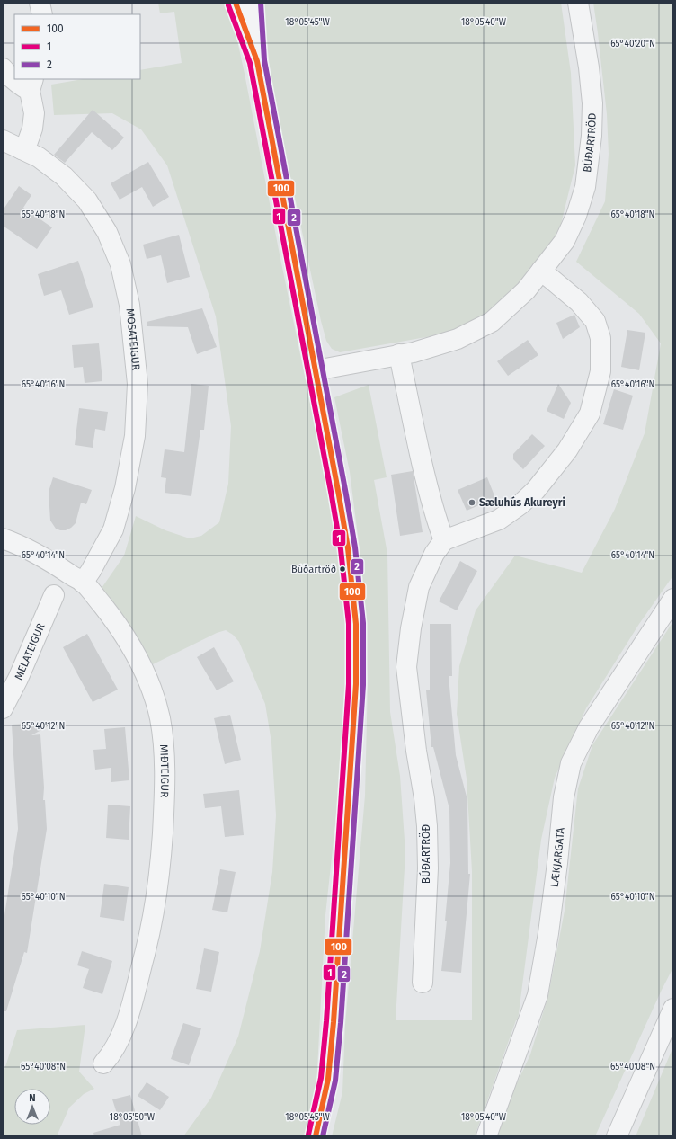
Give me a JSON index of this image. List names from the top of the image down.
{
  "streets": {
    "street": [
      "BÚÐARTRÖÐ",
      "MOSATEIGUR",
      "MELATEIGUR",
      "MIÐTEIGUR",
      "LÆKJARGATA"
    ]
  },
  "crossings": [
    ["MOSATEIGUR", "MIÐTEIGUR"]
  ],
  "places": ["Sæluhús Akureyri", "Búðartröð"],
  "lines": ["transit line 100", "transit line 2", "transit line 1"],
  "legend": ["100", "1", "2"],
  "north": "top",
  "coordinates": [
    "18°05'45\"W",
    "18°05'40\"W",
    "65°40'20\"N",
    "65°40'18\"N",
    "65°40'16\"N",
    "65°40'14\"N",
    "65°40'12\"N",
    "65°40'10\"N",
    "65°40'08\"N",
    "18°05'50\"W"
  ]
}
